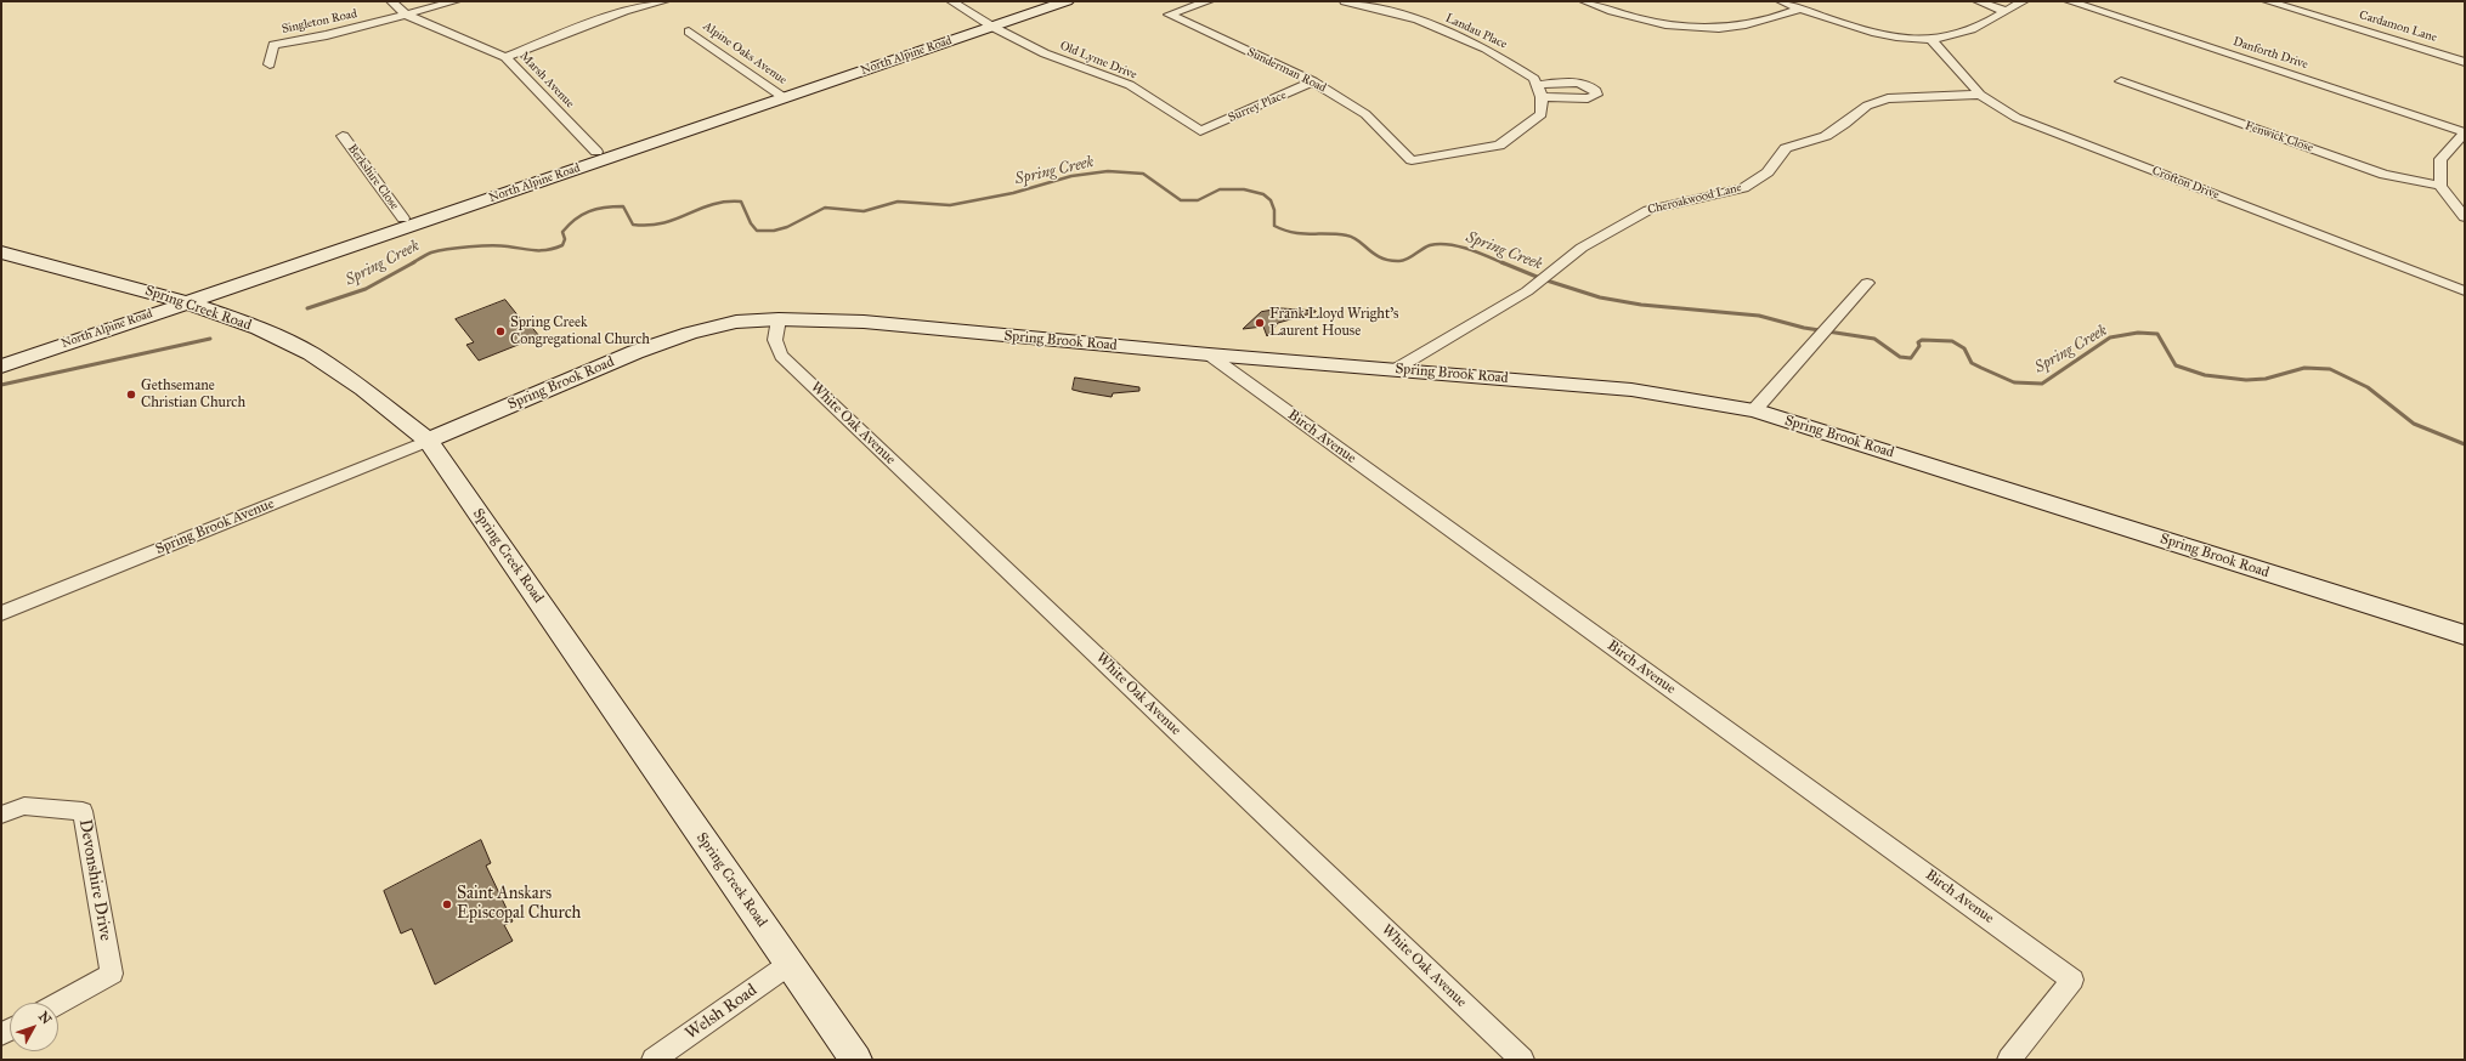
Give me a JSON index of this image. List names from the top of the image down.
{
  "streets": {
    "main road": ["North Alpine Road", "Spring Creek Road", "Spring Brook Road"],
    "street": [
      "Singleton Road",
      "Cardamon Lane",
      "Landau Place",
      "Alpine Oaks Avenue",
      "Danforth Drive",
      "Old Lyme Drive",
      "Sunderman Road",
      "Marsh Avenue",
      "Surrey Place",
      "Fenwick Close",
      "Berkshire Close",
      "Crofton Drive",
      "Cheroakwood Lane",
      "White Oak Avenue",
      "Birch Avenue",
      "Spring Brook Avenue",
      "Devonshire Drive",
      "Welsh Road"
    ]
  },
  "crossings": [
    ["Singleton Road", "Marsh Avenue"],
    ["Alpine Oaks Avenue", "North Alpine Road"],
    ["North Alpine Road", "Old Lyme Drive"],
    ["North Alpine Road", "Marsh Avenue"],
    ["North Alpine Road", "Berkshire Close"],
    ["North Alpine Road", "Spring Creek Road"],
    ["Old Lyme Drive", "Surrey Place"],
    ["Sunderman Road", "Surrey Place"],
    ["Crofton Drive", "Cheroakwood Lane"],
    ["Cheroakwood Lane", "Spring Brook Road"],
    ["Spring Creek Road", "Spring Brook Road"],
    ["Spring Creek Road", "Spring Brook Avenue"],
    ["Spring Creek Road", "Welsh Road"],
    ["Spring Brook Road", "White Oak Avenue"],
    ["Spring Brook Road", "Birch Avenue"],
    ["Spring Brook Road", "Spring Brook Avenue"]
  ],
  "water": ["Spring Creek"],
  "places": [
    "Frank Lloyd Wright's Laurent House",
    "Spring Creek Congregational Church",
    "Gethsemane Christian Church",
    "Saint Anskars Episcopal Church"
  ],
  "north": "top right"
}
